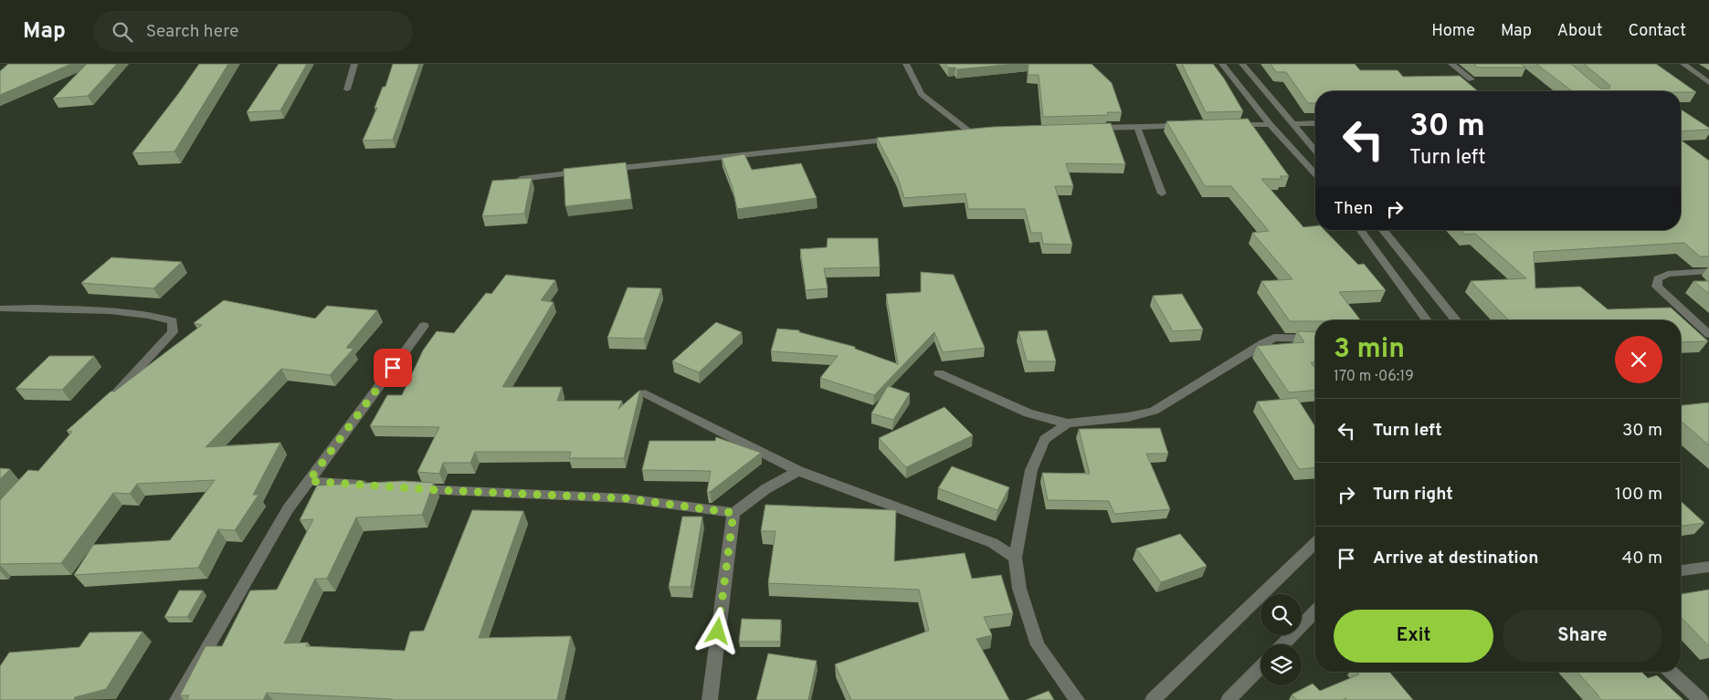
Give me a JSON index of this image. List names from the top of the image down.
{
  "page": {
    "header": "Map",
    "search": "Search here",
    "nav": [
      "Home",
      "Map",
      "About",
      "Contact"
    ],
    "turn": ["30 m", "Turn left"],
    "then": "Then",
    "heading": ["3 min", "170 m · 06:19"],
    "list": [
      {
        "name": "Turn left",
        "value": "30 m"
      },
      {
        "name": "Turn right",
        "value": "100 m"
      },
      {
        "name": "Arrive at destination",
        "value": "40 m"
      }
    ],
    "buttons": ["Exit", "Share"]
  }
}
